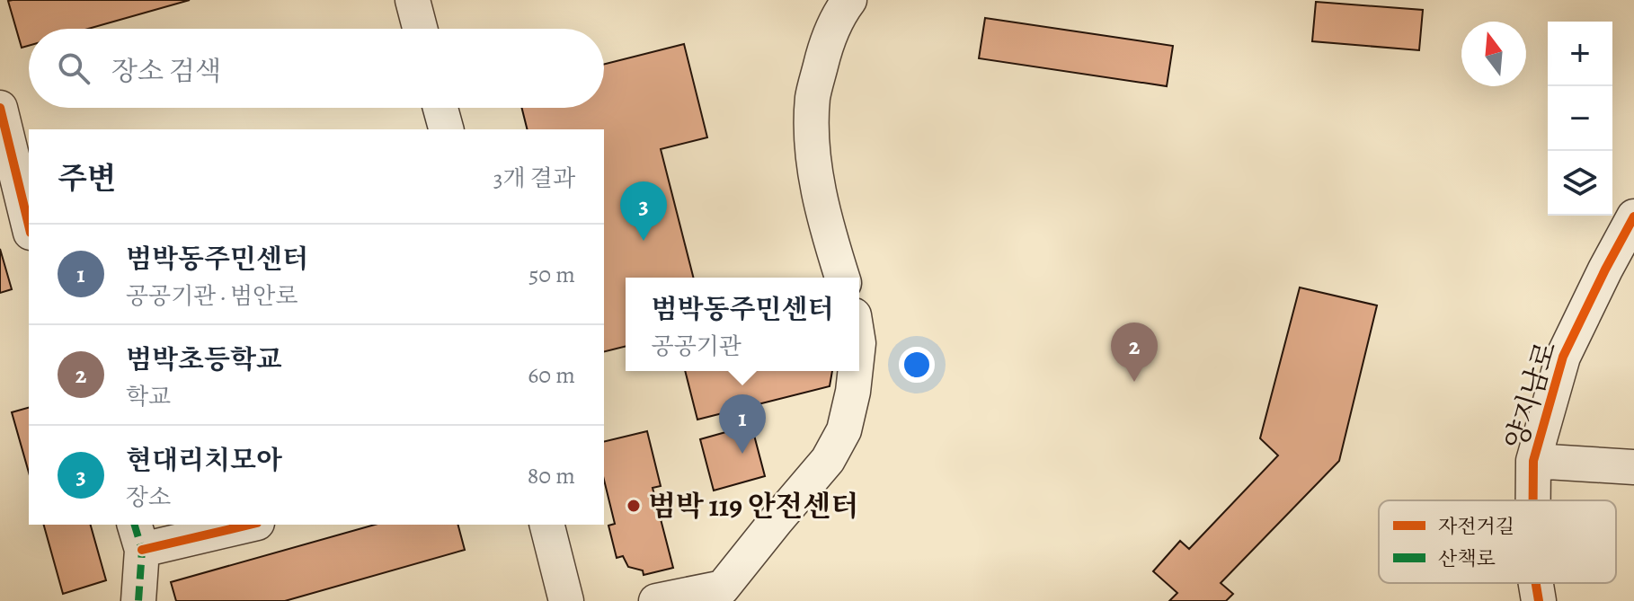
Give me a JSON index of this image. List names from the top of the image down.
{
  "streets": {
    "street": ["양지남로"]
  },
  "places": ["범박 119 안전센터"],
  "legend": ["자전거길", "산책로"],
  "north": "top",
  "page": {
    "map_buttons": ["+", "−"],
    "search": "장소 검색",
    "heading": ["주변", "3개 결과"],
    "pins": ["3", "2", "1"],
    "list": [
      {
        "mark": "1",
        "name": "범박동주민센터",
        "note": "공공기관 · 범안로",
        "value": "50 m"
      },
      {
        "mark": "2",
        "name": "범박초등학교",
        "note": "학교",
        "value": "60 m"
      },
      {
        "mark": "3",
        "name": "현대리치모아",
        "note": "장소",
        "value": "80 m"
      }
    ],
    "popup": ["범박동주민센터", "공공기관"]
  }
}
